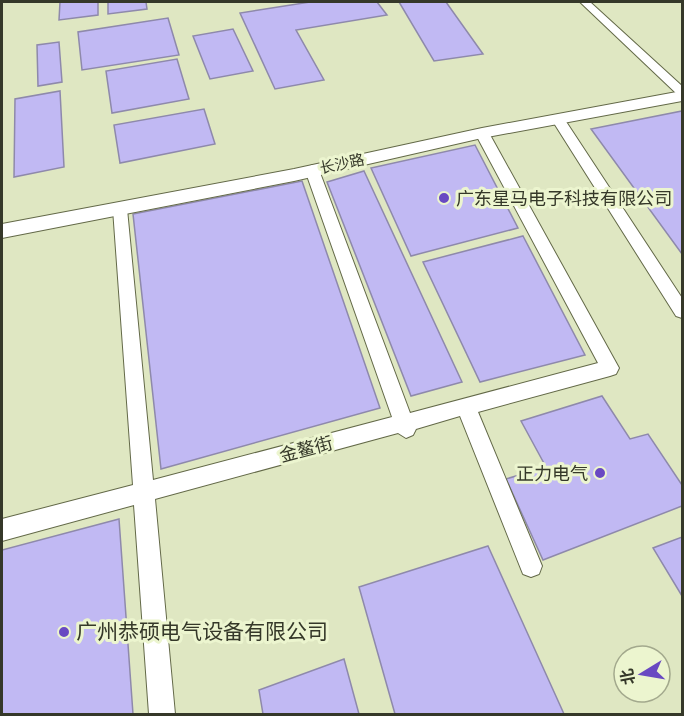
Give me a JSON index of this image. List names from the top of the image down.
{
  "streets": {
    "street": ["长沙路", "金鳌街"]
  },
  "crossings": [
    ["长沙路", "金鳌街"]
  ],
  "places": ["广东星马电子科技有限公司", "正力电气", "广州恭硕电气设备有限公司"],
  "north": "left"
}
